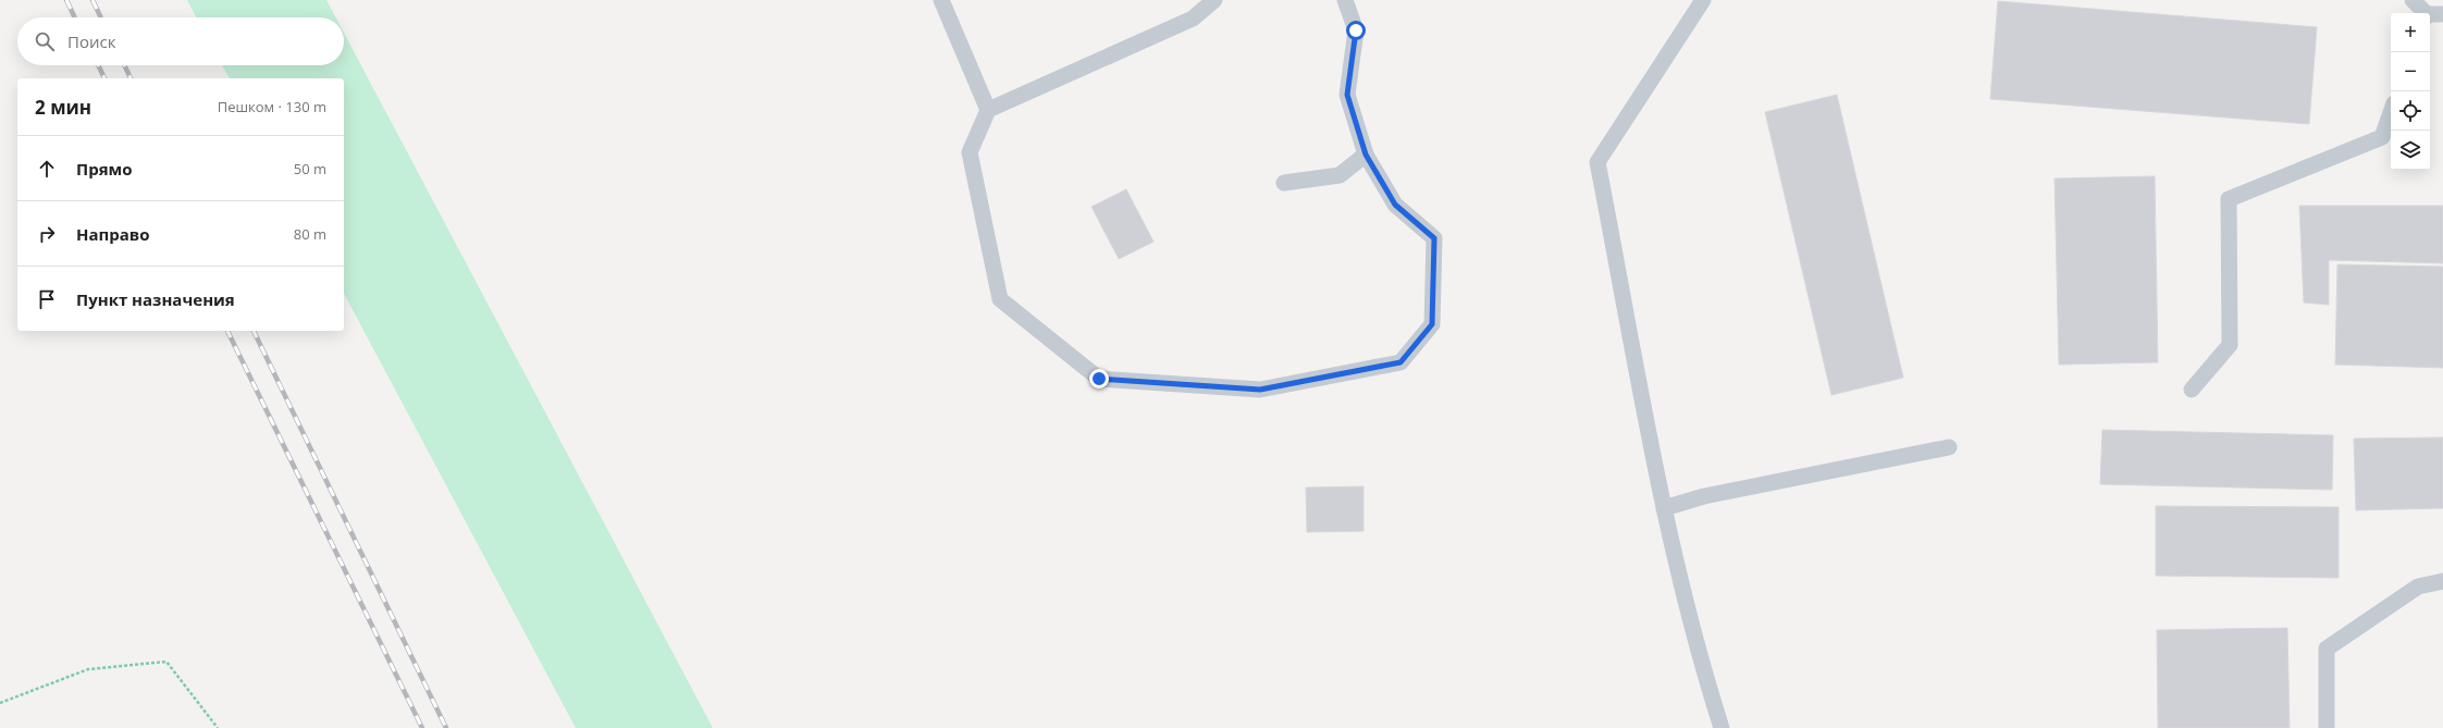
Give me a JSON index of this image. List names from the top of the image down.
{
  "page": {
    "map_buttons": ["+", "−"],
    "search": "Поиск",
    "heading": ["2 мин", "Пешком · 130 m"],
    "list": [
      ["Прямо", "50 m"],
      ["Направо", "80 m"],
      "Пункт назначения"
    ]
  }
}
